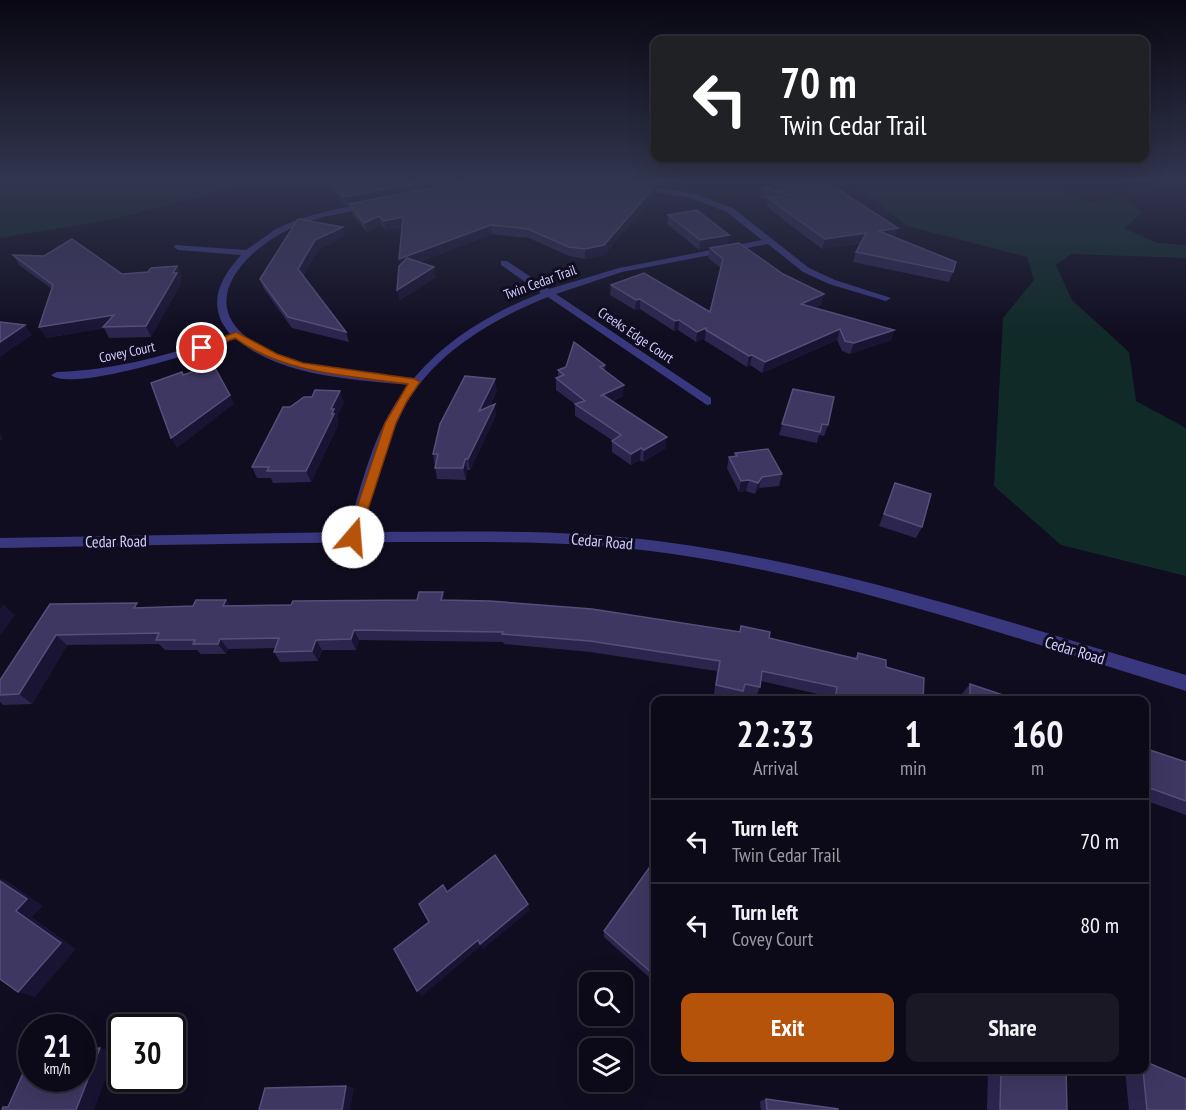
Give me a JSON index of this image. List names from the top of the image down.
{
  "streets": {
    "street": [
      "Twin Cedar Trail",
      "Creeks Edge Court",
      "Covey Court",
      "Cedar Road"
    ]
  },
  "crossings": [
    ["Twin Cedar Trail", "Creeks Edge Court"],
    ["Twin Cedar Trail", "Cedar Road"]
  ],
  "page": {
    "turn": ["70 m", "Twin Cedar Trail"],
    "eta": [
      "22:33",
      "Arrival",
      "1",
      "min",
      "160",
      "m"
    ],
    "list": [
      {
        "name": "Turn left",
        "note": "Twin Cedar Trail",
        "value": "70 m"
      },
      {
        "name": "Turn left",
        "note": "Covey Court",
        "value": "80 m"
      }
    ],
    "buttons": ["Exit", "Share"],
    "speed": "21 km/h",
    "limit": "30"
  }
}
